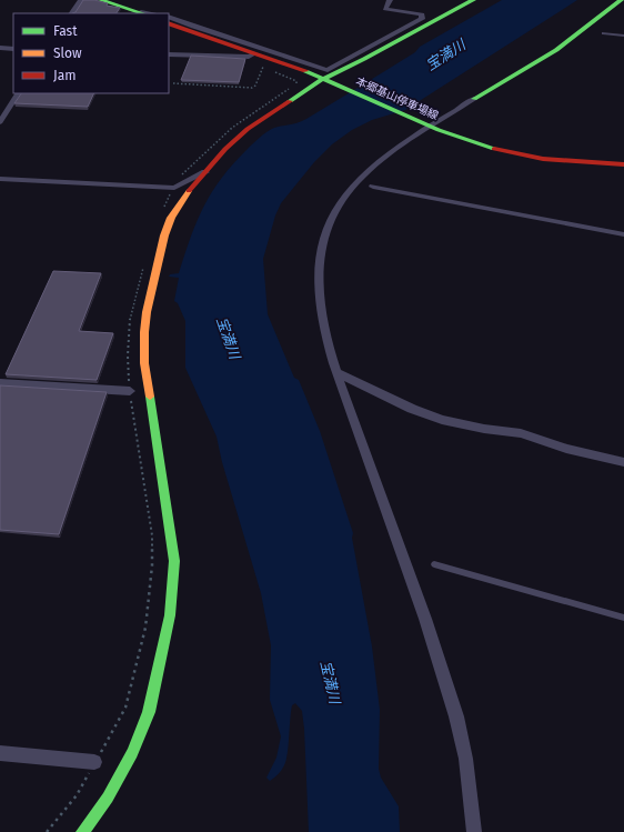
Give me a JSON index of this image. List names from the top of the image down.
{
  "streets": {
    "street": ["本郷基山停車場線"]
  },
  "water": ["宝満川"],
  "legend": ["Fast", "Slow", "Jam"]
}
